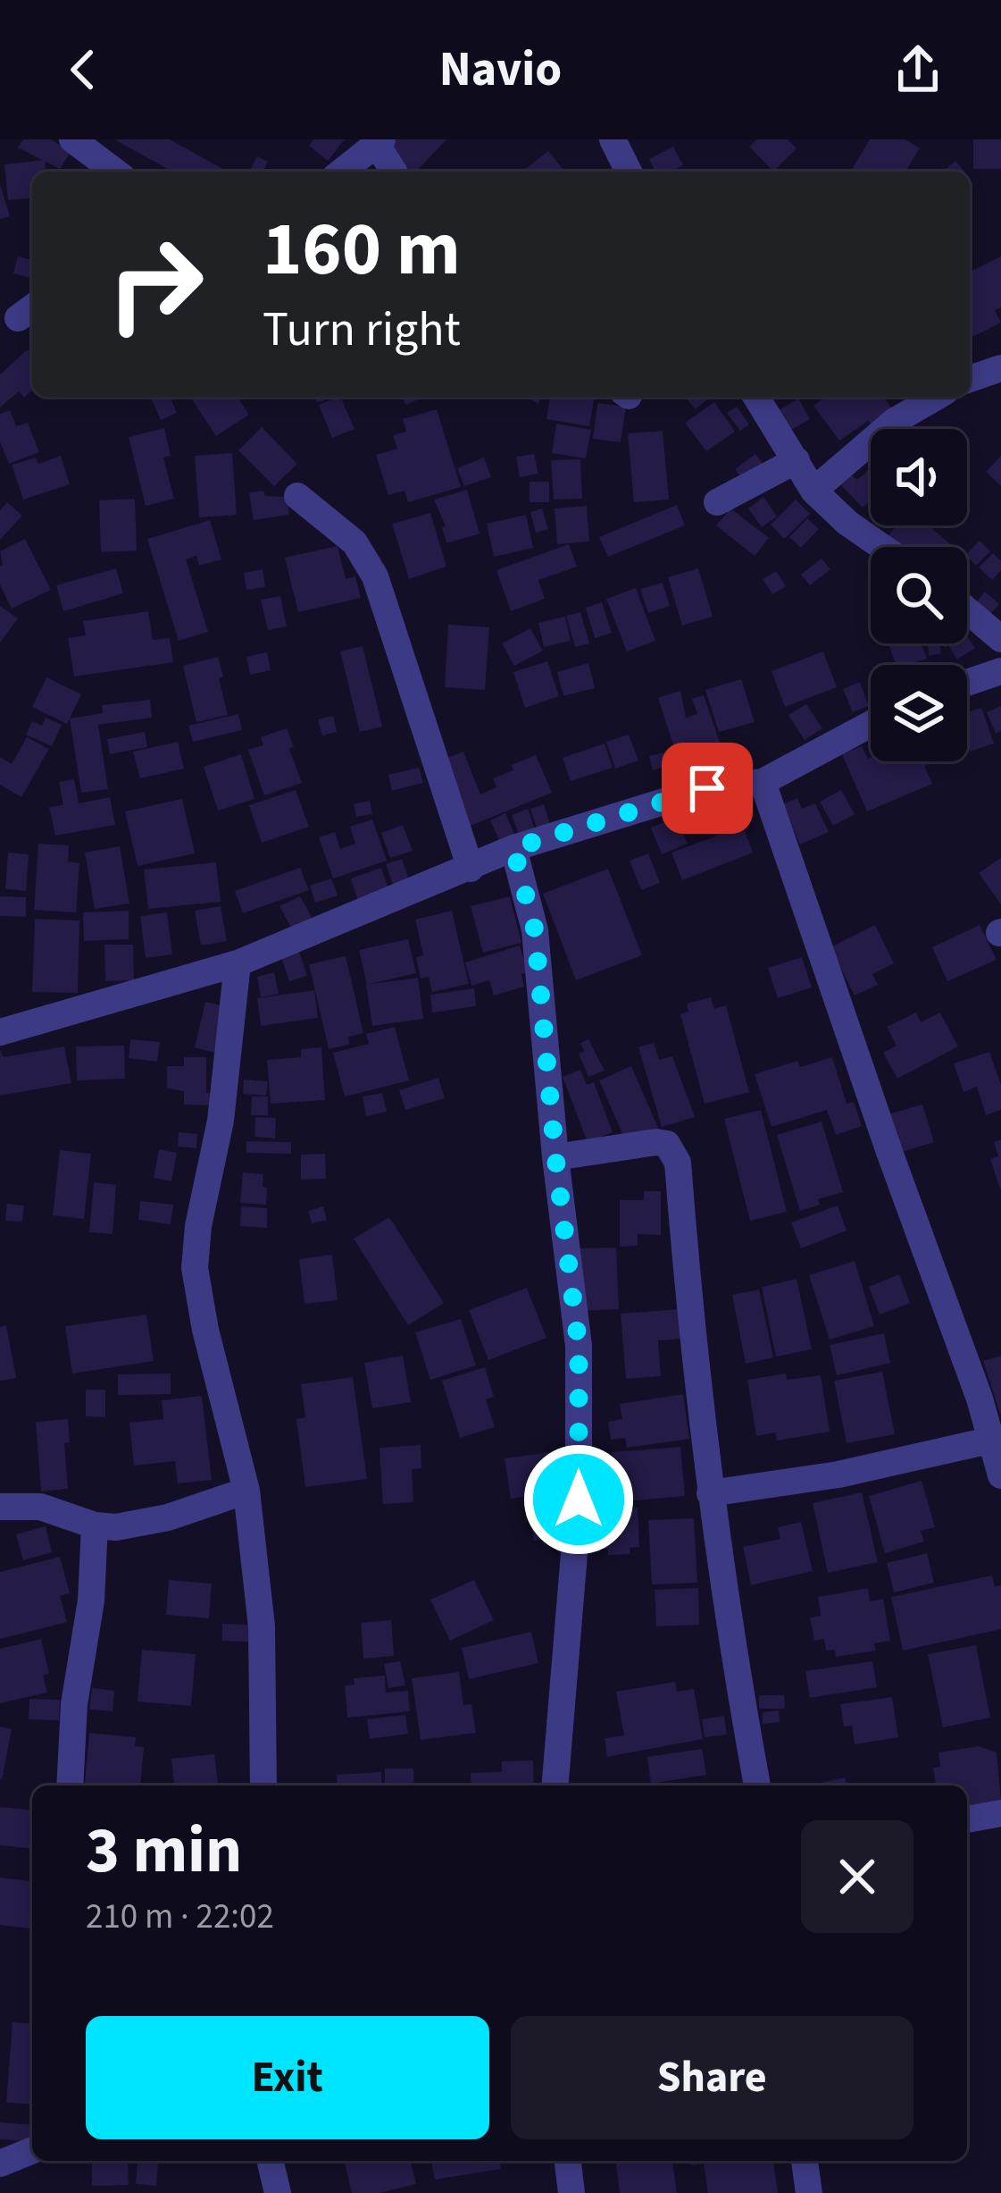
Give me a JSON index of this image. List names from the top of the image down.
{
  "page": {
    "header": "Navio",
    "turn": ["160 m", "Turn right"],
    "heading": ["3 min", "210 m · 22:02"],
    "buttons": ["Exit", "Share"]
  }
}
